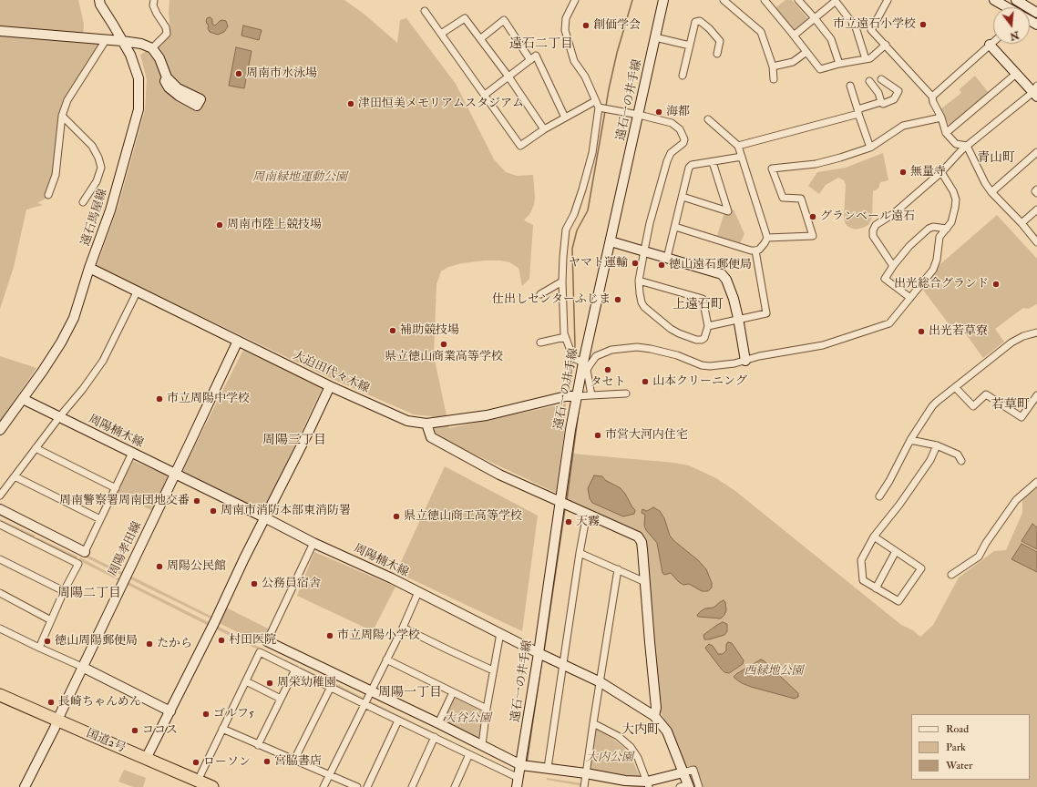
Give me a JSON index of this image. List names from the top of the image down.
{
  "streets": {
    "highway": ["国道2号"],
    "street": [
      "遠石一の井手線",
      "遠石馬屋線",
      "大迫田代々木線",
      "周陽楠木線",
      "周陽孝田線"
    ]
  },
  "crossings": [
    ["遠石一の井手線", "大迫田代々木線"],
    ["遠石一の井手線", "周陽楠木線"],
    ["遠石馬屋線", "大迫田代々木線"],
    ["遠石馬屋線", "周陽楠木線"],
    ["大迫田代々木線", "周陽孝田線"],
    ["周陽楠木線", "周陽孝田線"],
    ["周陽孝田線", "国道2号"]
  ],
  "districts": [
    "遠石二丁目",
    "青山町",
    "上遠石町",
    "若草町",
    "周陽三丁目",
    "周陽二丁目",
    "周陽一丁目",
    "大内町"
  ],
  "parks": [
    "周南緑地運動公園",
    "西緑地公園",
    "大谷公園",
    "大内公園"
  ],
  "places": [
    "市立遠石小学校",
    "創価学会",
    "周南市水泳場",
    "津田恒美メモリアムスタジアム",
    "海都",
    "無量寺",
    "グランベール遠石",
    "周南市陸上競技場",
    "ヤマト運輸",
    "徳山遠石郵便局",
    "出光総合グランド",
    "仕出しセンターふじま",
    "補助競技場",
    "出光若草寮",
    "県立徳山商業高等学校",
    "タセト",
    "山本クリーニング",
    "市立周陽中学校",
    "市営大河内住宅",
    "周南警察署周南団地交番",
    "周南市消防本部東消防署",
    "県立徳山商工高等学校",
    "天霧",
    "周陽公民館",
    "公務員宿舎",
    "市立周陽小学校",
    "村田医院",
    "徳山周陽郵便局",
    "たから",
    "周栄幼稚園",
    "長崎ちゃんめん",
    "ゴルフ5",
    "ココス",
    "宮脇書店",
    "ローソン"
  ],
  "legend": ["Road", "Park", "Water"],
  "north": "bottom"
}
